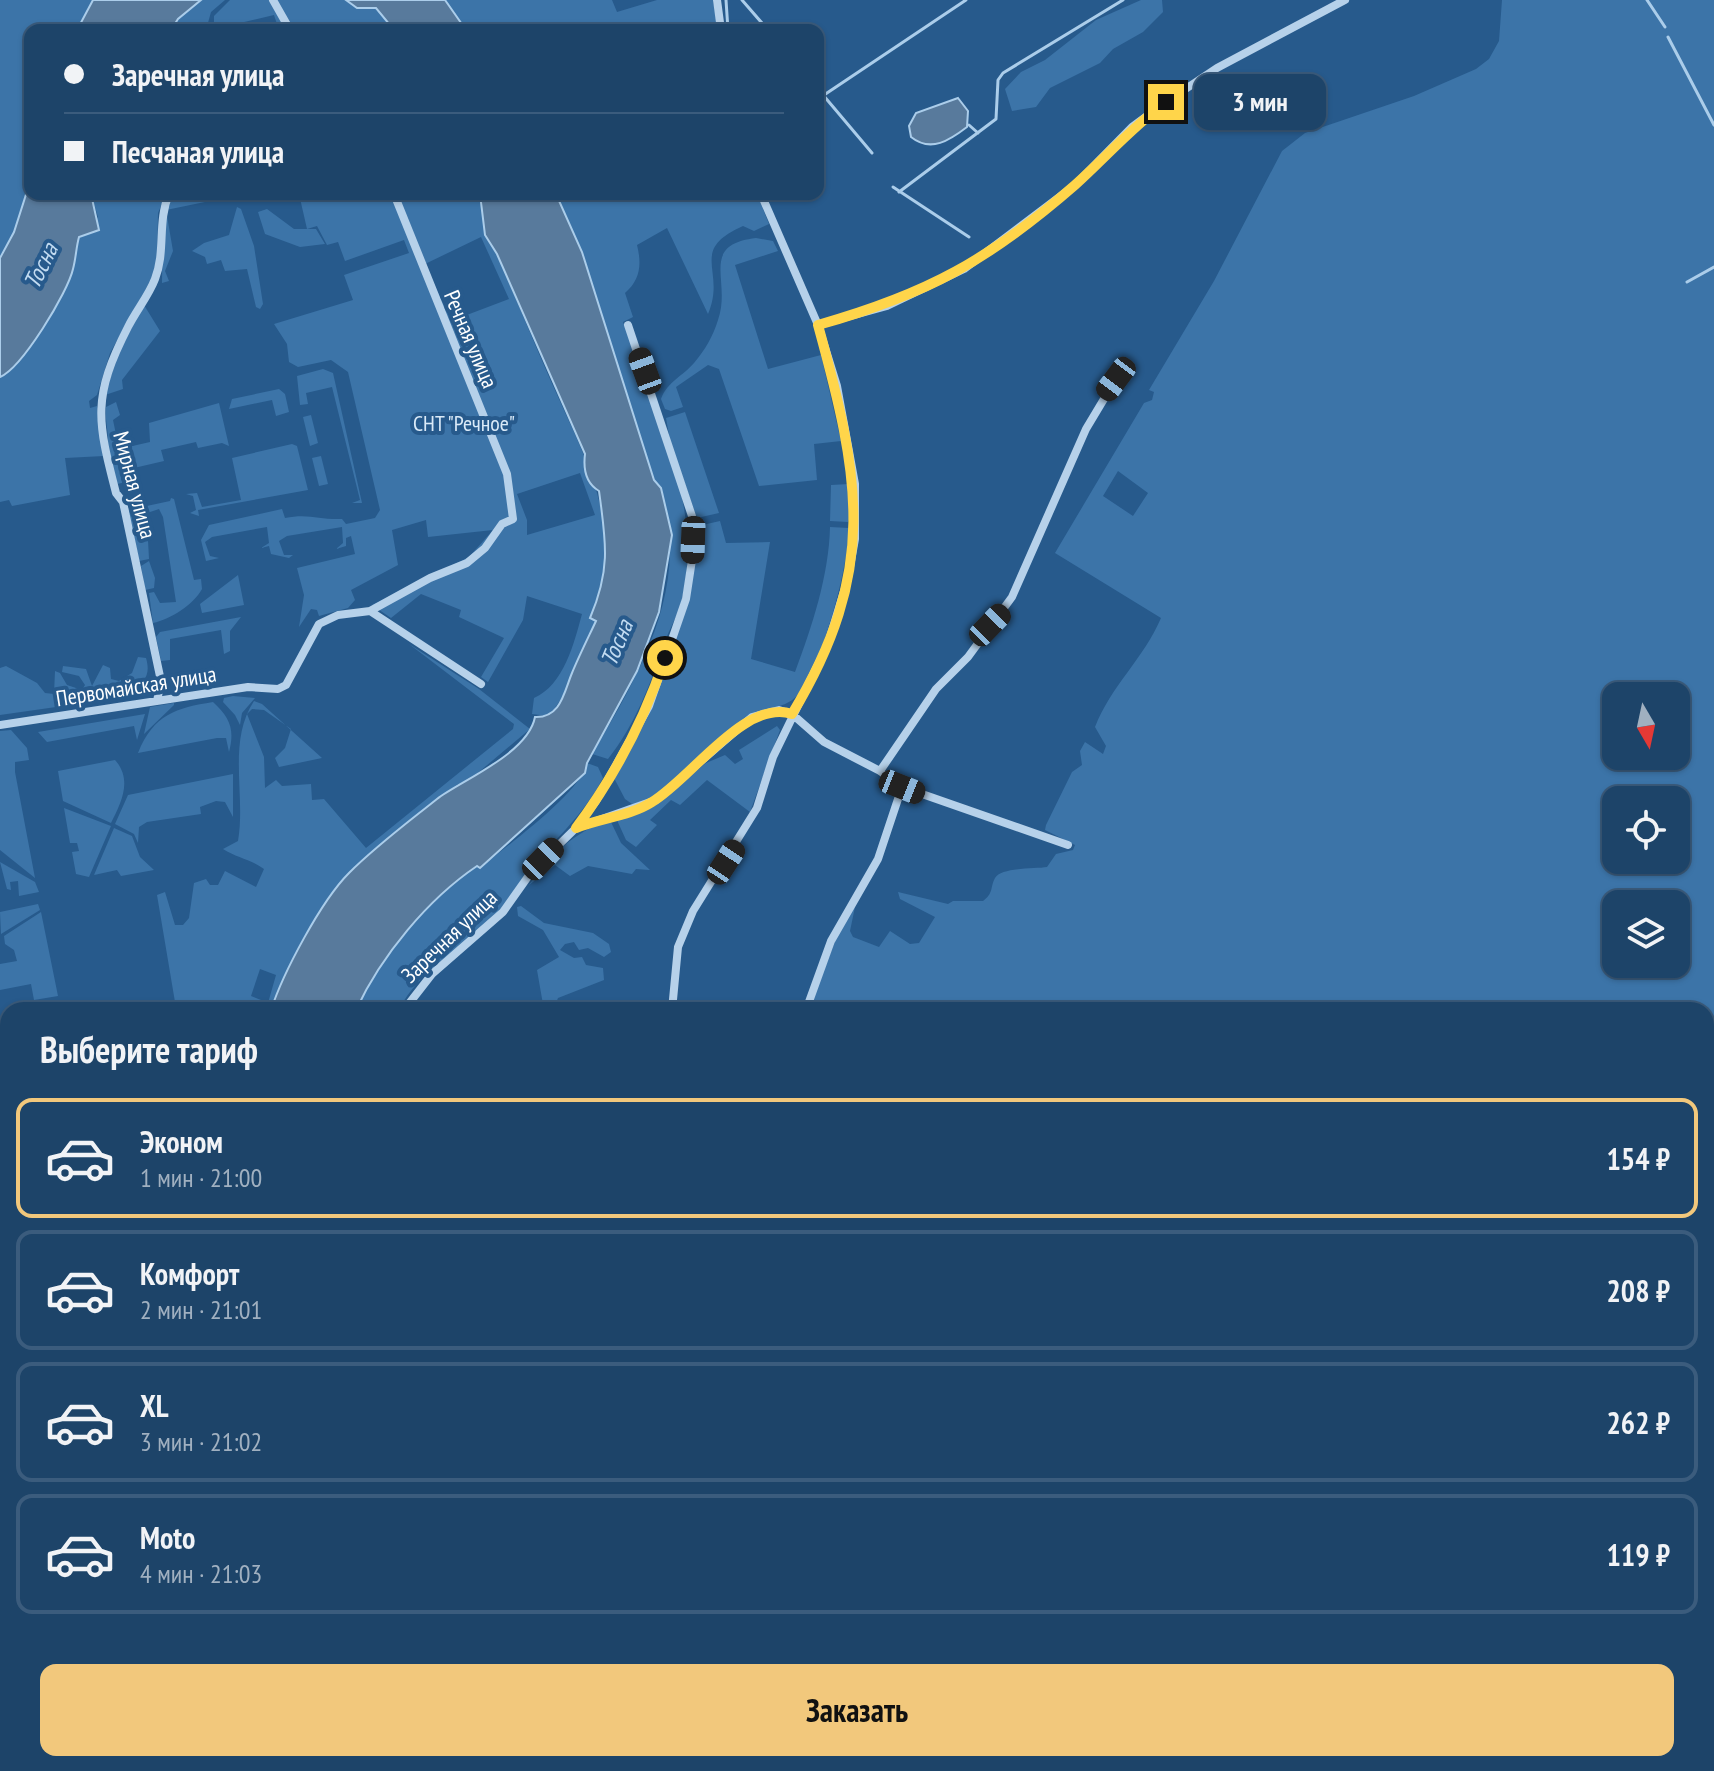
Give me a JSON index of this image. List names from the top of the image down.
{
  "streets": {
    "street": [
      "Речная улица",
      "Мирная улица",
      "Первомайская улица",
      "Заречная улица"
    ]
  },
  "crossings": [
    ["Речная улица", "Первомайская улица"],
    ["Мирная улица", "Первомайская улица"]
  ],
  "water": ["Тосна"],
  "parks": ["СНТ \"Речное\""],
  "north": "bottom",
  "page": {
    "banner": ["Заречная улица", "Песчаная улица"],
    "bubble": "3 мин",
    "heading": "Выберите тариф",
    "list": [
      {
        "name": "Эконом",
        "note": "1 мин · 21:00",
        "value": "154 ₽"
      },
      {
        "name": "Комфорт",
        "note": "2 мин · 21:01",
        "value": "208 ₽"
      },
      {
        "name": "XL",
        "note": "3 мин · 21:02",
        "value": "262 ₽"
      },
      {
        "name": "Moto",
        "note": "4 мин · 21:03",
        "value": "119 ₽"
      }
    ],
    "buttons": "Заказать"
  }
}
